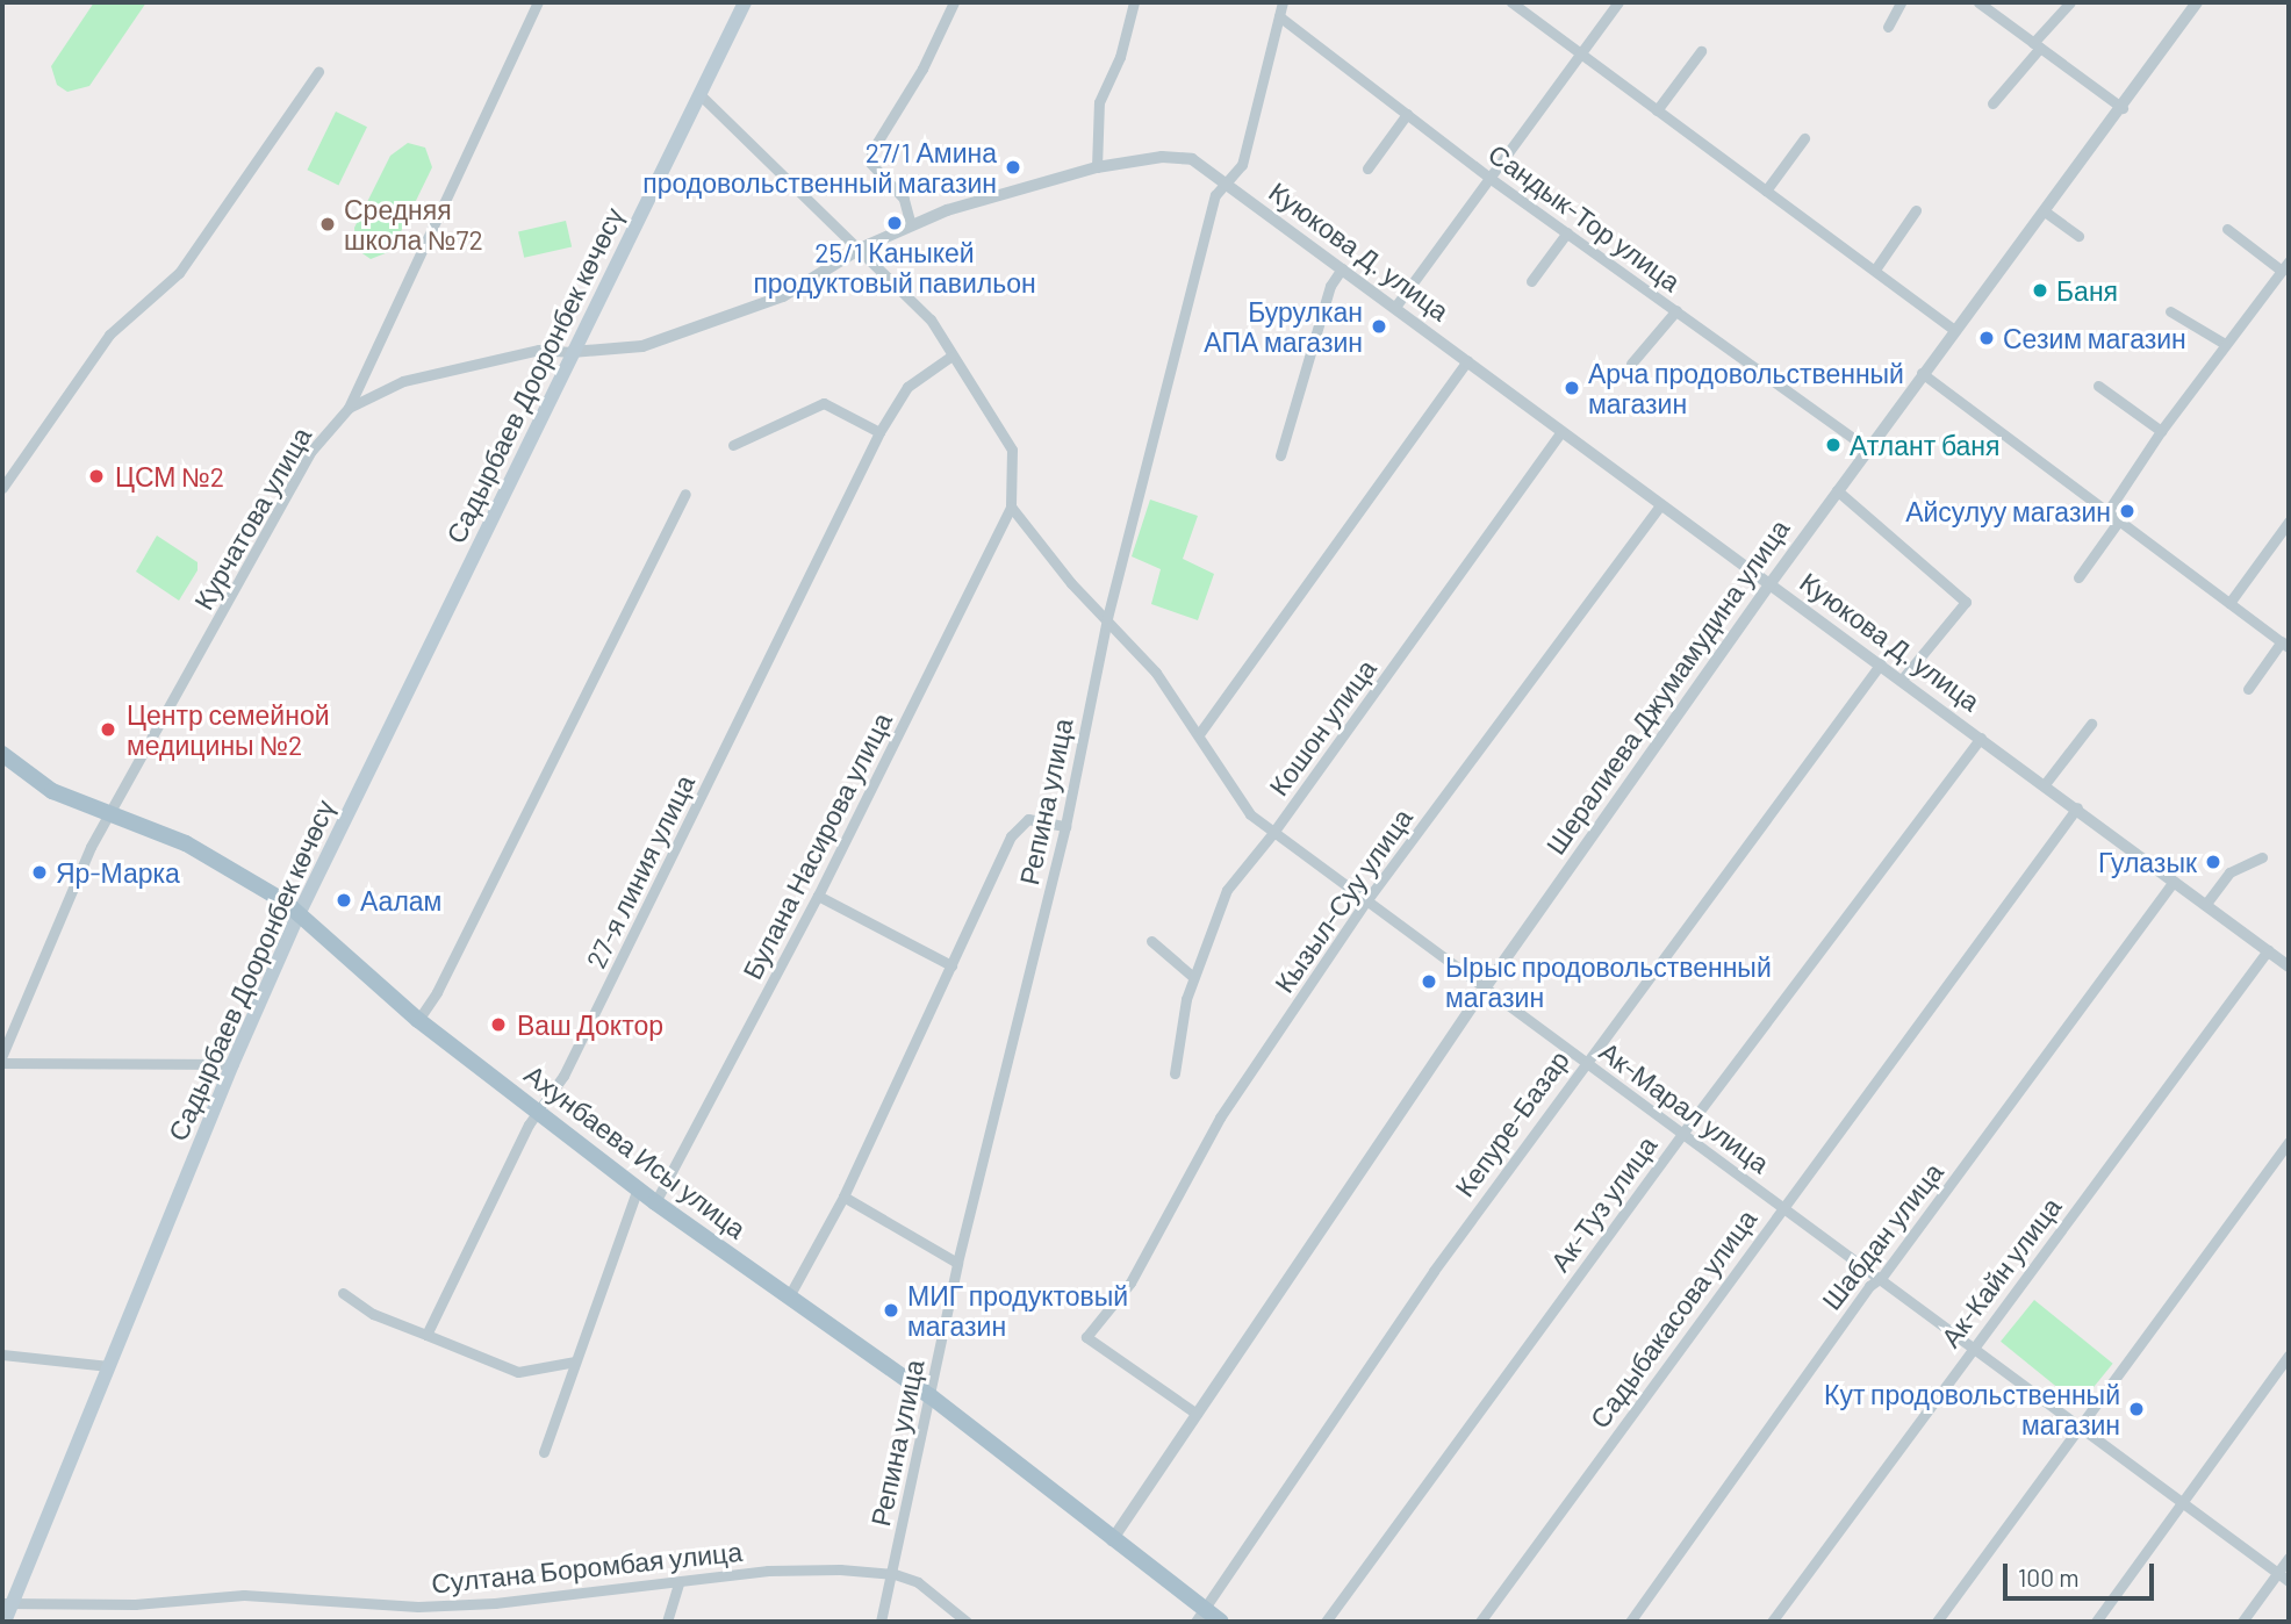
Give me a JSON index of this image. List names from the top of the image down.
{
  "streets": {
    "main road": ["Садырбаев Дооронбек көчөсү", "Ахунбаева Исы улица"],
    "street": [
      "Сандык-Тор улица",
      "Куюкова Д. улица",
      "Курчатова улица",
      "Шералиева Джумамудина улица",
      "Кошон улица",
      "Репина улица",
      "Булана Насирова улица",
      "27-я линия улица",
      "Кызыл-Суу улица",
      "Ак-Марал улица",
      "Кепуре-Базар",
      "Ак-Туз улица",
      "Шабдан улица",
      "Ак-Кайн улица",
      "Садыбакасова улица",
      "Султана Боромбая улица"
    ]
  },
  "crossings": [
    ["Сандык-Тор улица", "Шералиева Джумамудина улица"],
    ["Сандык-Тор улица", "Репина улица"],
    ["Куюкова Д. улица", "Садырбаев Дооронбек көчөсү"],
    ["Куюкова Д. улица", "Шералиева Джумамудина улица"],
    ["Куюкова Д. улица", "Кошон улица"],
    ["Куюкова Д. улица", "Репина улица"],
    ["Куюкова Д. улица", "Кызыл-Суу улица"],
    ["Куюкова Д. улица", "Кепуре-Базар"],
    ["Куюкова Д. улица", "Ак-Туз улица"],
    ["Куюкова Д. улица", "Шабдан улица"],
    ["Куюкова Д. улица", "Ак-Кайн улица"],
    ["Куюкова Д. улица", "Садыбакасова улица"],
    ["Садырбаев Дооронбек көчөсү", "Ахунбаева Исы улица"],
    ["Садырбаев Дооронбек көчөсү", "Султана Боромбая улица"],
    ["Курчатова улица", "Ахунбаева Исы улица"],
    ["Шералиева Джумамудина улица", "Кызыл-Суу улица"],
    ["Шералиева Джумамудина улица", "Ак-Марал улица"],
    ["Шералиева Джумамудина улица", "Ахунбаева Исы улица"],
    ["Кошон улица", "Ак-Марал улица"],
    ["Репина улица", "Ак-Марал улица"],
    ["Репина улица", "Ахунбаева Исы улица"],
    ["Репина улица", "Султана Боромбая улица"],
    ["Булана Насирова улица", "Ак-Марал улица"],
    ["Булана Насирова улица", "Ахунбаева Исы улица"],
    ["27-я линия улица", "Ахунбаева Исы улица"],
    ["Кызыл-Суу улица", "Ак-Марал улица"],
    ["Ак-Марал улица", "Кепуре-Базар"],
    ["Ак-Марал улица", "Ак-Туз улица"],
    ["Ак-Марал улица", "Шабдан улица"],
    ["Ак-Марал улица", "Ак-Кайн улица"],
    ["Ак-Марал улица", "Садыбакасова улица"],
    ["Кепуре-Базар", "Ахунбаева Исы улица"]
  ],
  "places": [
    "27/1 Амина продовольственный магазин",
    "25/1 Каныкей продуктовый павильон",
    "Средняя школа №72",
    "Баня",
    "Бурулкан АПА магазин",
    "Сезим магазин",
    "Арча продовольственный магазин",
    "Атлант баня",
    "ЦСМ №2",
    "Айсулуу магазин",
    "Центр семейной медицины №2",
    "Гулазык",
    "Яр-Марка",
    "Аалам",
    "Ырыс продовольственный магазин",
    "Ваш Доктор",
    "МИГ продуктовый магазин",
    "Кут продовольственный магазин"
  ],
  "scale_bar": "100 m"
}
